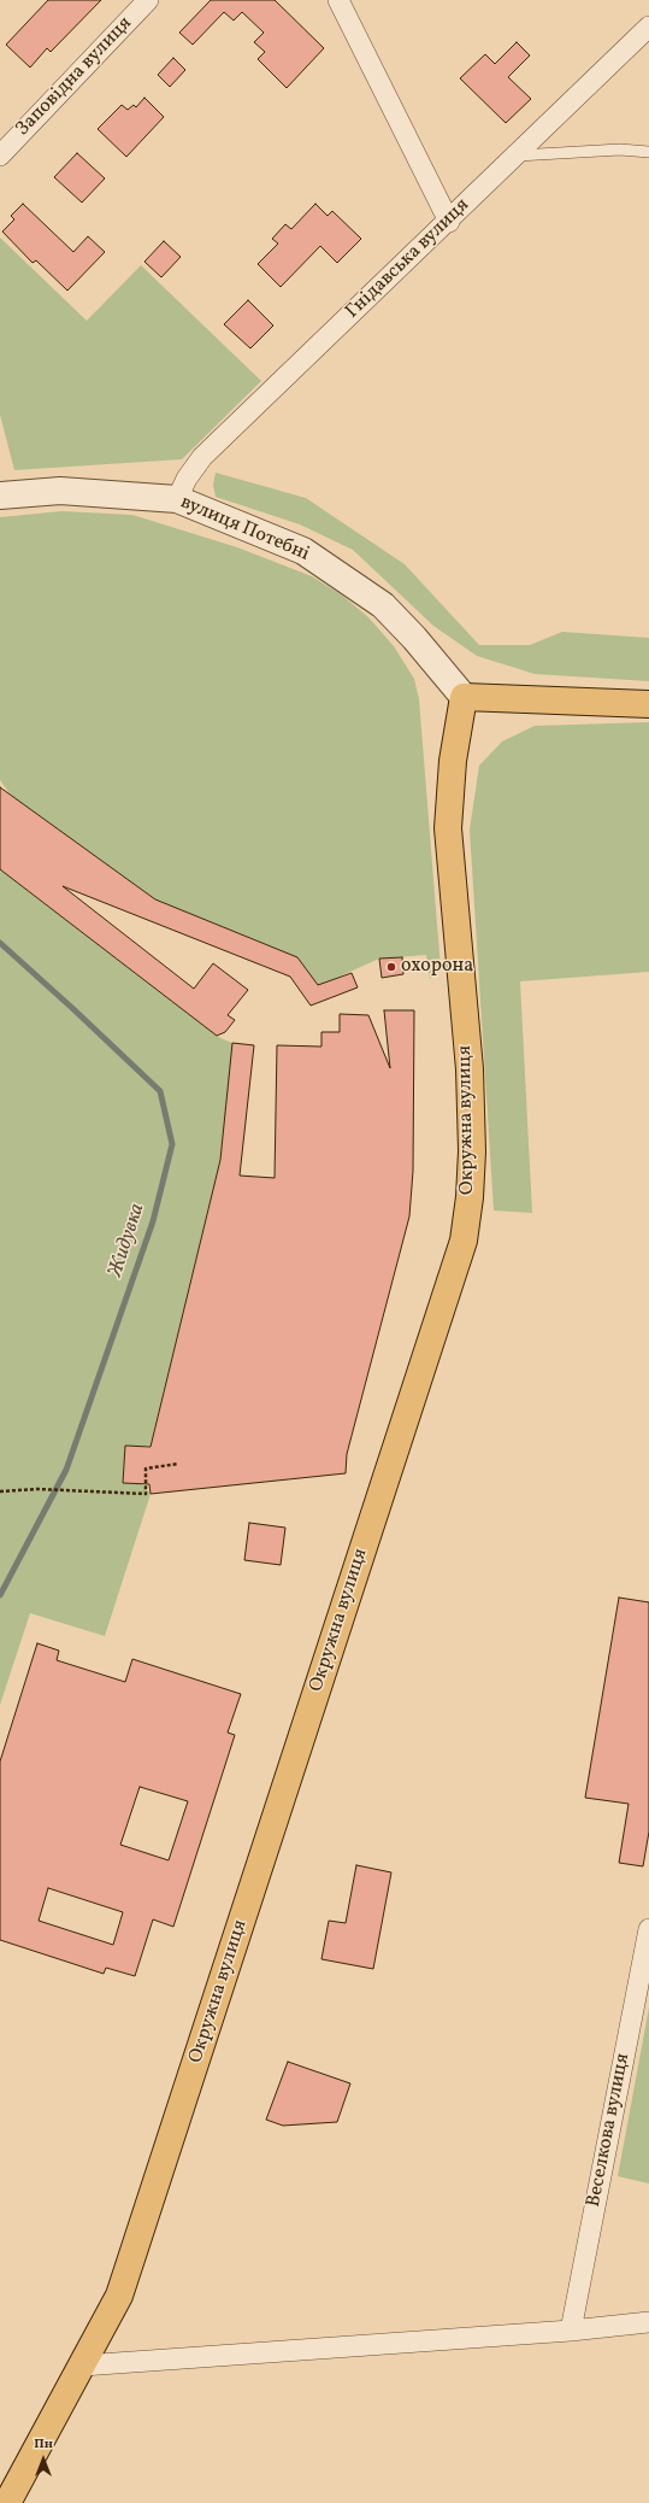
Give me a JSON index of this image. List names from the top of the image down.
{
  "streets": {
    "main road": ["Окружна вулиця"],
    "street": [
      "Заповідна вулиця",
      "Гнідавська вулиця",
      "вулиця Потебні",
      "Веселкова вулиця"
    ]
  },
  "crossings": [
    ["Гнідавська вулиця", "вулиця Потебні"],
    ["вулиця Потебні", "Окружна вулиця"]
  ],
  "water": ["Жидувка"],
  "places": ["охорона"],
  "north": "top"
}
